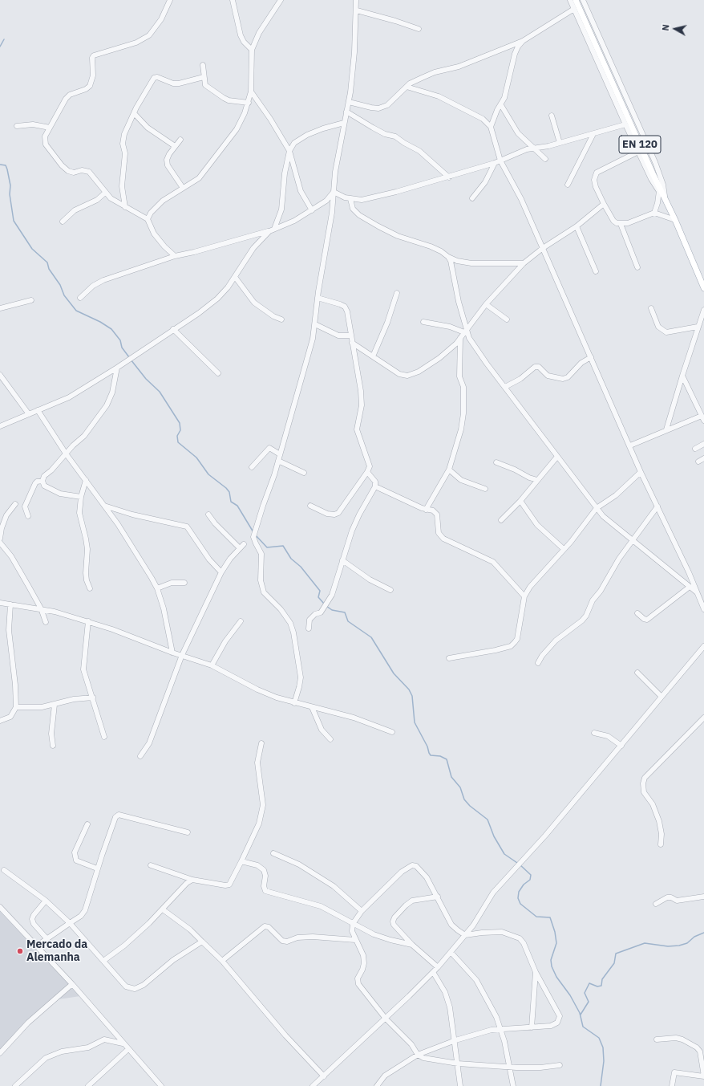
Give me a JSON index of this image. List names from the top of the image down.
{
  "streets": {
    "main road": ["EN 120"]
  },
  "places": ["Mercado da Alemanha"],
  "north": "left"
}
